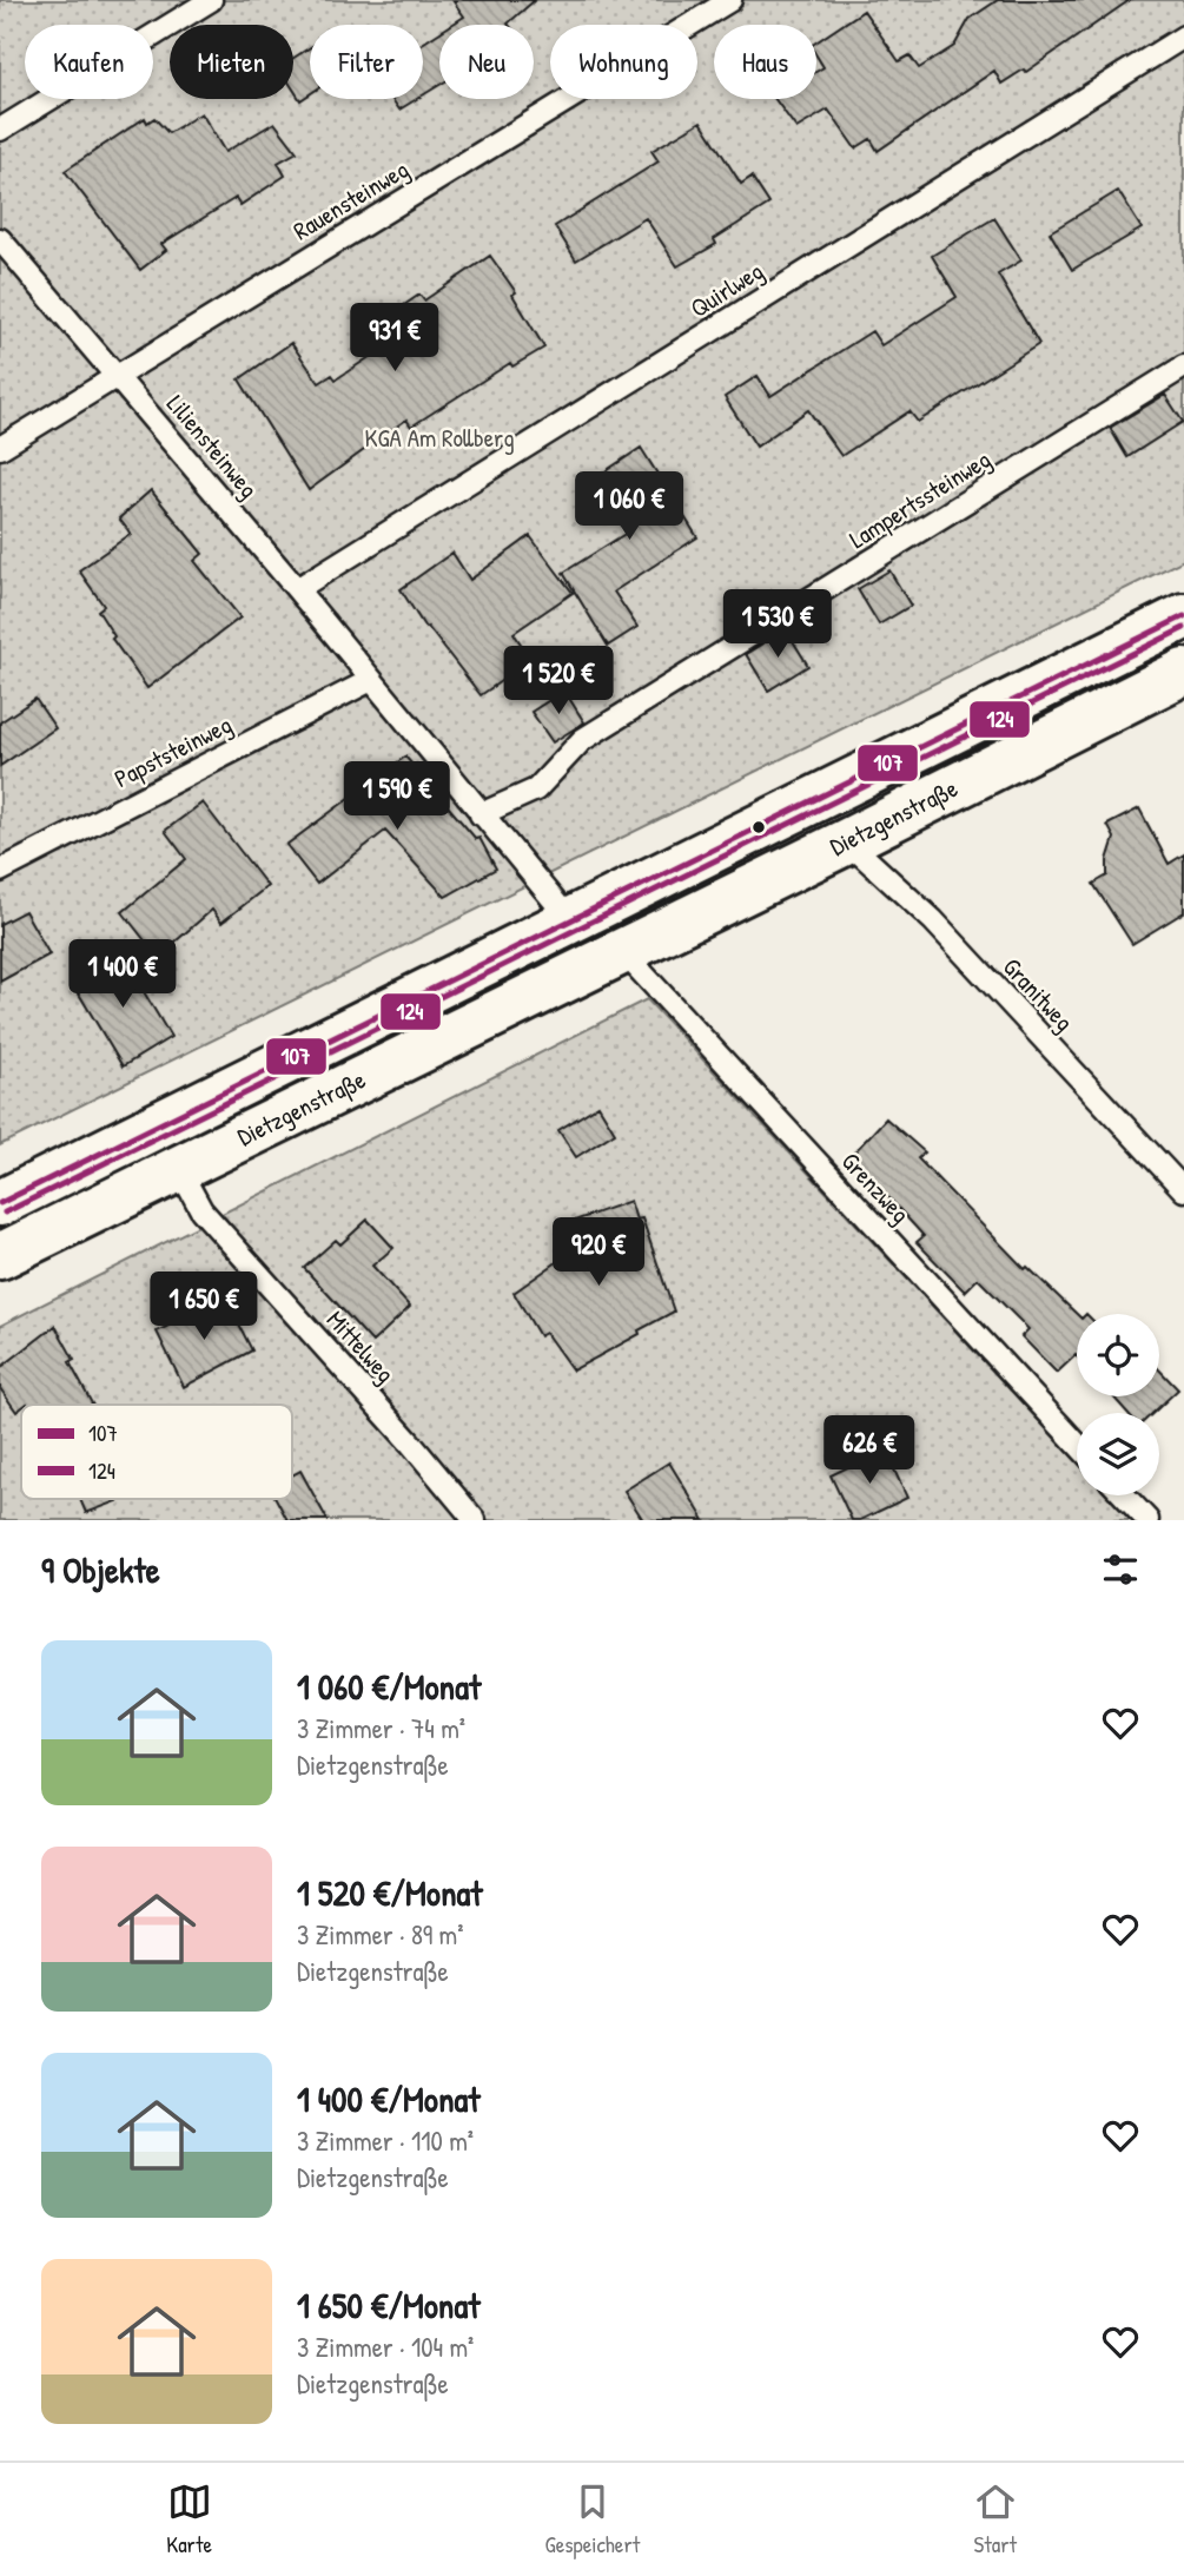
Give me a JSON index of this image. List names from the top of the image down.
{
  "streets": {
    "main road": ["Dietzgenstraße"],
    "lane": [
      "Rauensteinweg",
      "Quirlweg",
      "Liliensteinweg",
      "Lampertssteinweg",
      "Papststeinweg",
      "Granitweg",
      "Grenzweg",
      "Mittelweg"
    ]
  },
  "crossings": [
    ["Rauensteinweg", "Liliensteinweg"],
    ["Quirlweg", "Liliensteinweg"],
    ["Liliensteinweg", "Lampertssteinweg"],
    ["Liliensteinweg", "Papststeinweg"],
    ["Liliensteinweg", "Dietzgenstraße"],
    ["Dietzgenstraße", "Granitweg"],
    ["Dietzgenstraße", "Grenzweg"],
    ["Dietzgenstraße", "Mittelweg"]
  ],
  "parks": ["KGA Am Rollberg"],
  "lines": ["transit line 107", "transit line 124"],
  "legend": ["107", "124"],
  "page": {
    "chip": [
      "Kaufen",
      "Mieten",
      "Filter",
      "Neu",
      "Wohnung",
      "Haus"
    ],
    "price": [
      "931 €",
      "1 060 €",
      "1 530 €",
      "1 520 €",
      "1 590 €",
      "1 400 €",
      "920 €",
      "1 650 €",
      "626 €"
    ],
    "heading": "9 Objekte",
    "list": [
      {
        "name": "1 060 €/Monat",
        "note": "3 Zimmer · 74 m² · Dietzgenstraße"
      },
      {
        "name": "1 520 €/Monat",
        "note": "3 Zimmer · 89 m² · Dietzgenstraße"
      },
      {
        "name": "1 400 €/Monat",
        "note": "3 Zimmer · 110 m² · Dietzgenstraße"
      },
      {
        "name": "1 650 €/Monat",
        "note": "3 Zimmer · 104 m² · Dietzgenstraße"
      }
    ],
    "tabs": ["Karte", "Gespeichert", "Start"]
  }
}
